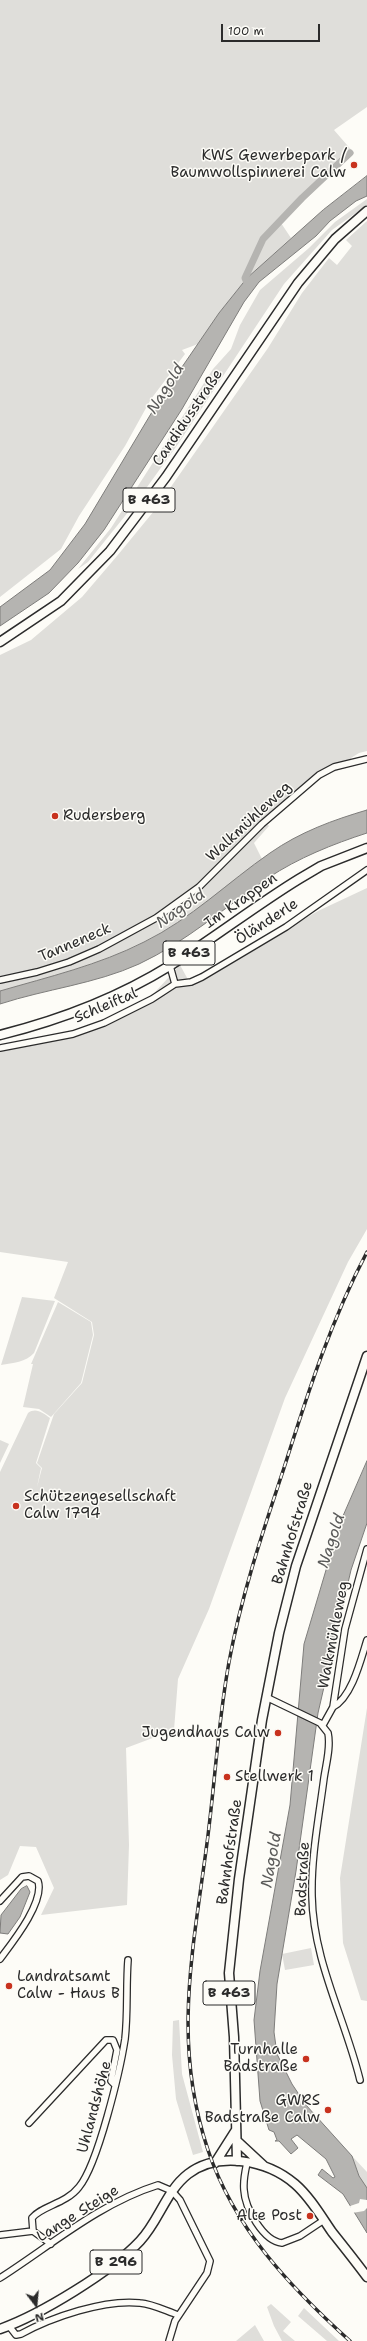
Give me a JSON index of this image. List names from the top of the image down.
{
  "streets": {
    "main road": [
      "Candidusstraße",
      "B 463",
      "Im Krappen",
      "Bahnhofstraße",
      "B 296"
    ],
    "street": [
      "Walkmühleweg",
      "Öländerle",
      "Tanneneck",
      "Schleiftal",
      "Badstraße",
      "Uhlandshöhe",
      "Lange Steige"
    ]
  },
  "crossings": [
    ["Walkmühleweg", "Tanneneck"],
    ["Walkmühleweg", "Badstraße"],
    ["Öländerle", "Schleiftal"],
    ["Bahnhofstraße", "B 296"],
    ["Lange Steige", "B 296"]
  ],
  "water": ["Nagold"],
  "places": [
    "KWS Gewerbepark / Baumwollspinnerei Calw",
    "Rudersberg",
    "Schützengesellschaft Calw 1794",
    "Jugendhaus Calw",
    "Stellwerk 1",
    "Landratsamt Calw - Haus B",
    "Turnhalle Badstraße",
    "GWRS Badstraße Calw",
    "Alte Post"
  ],
  "scale_bar": "100 m",
  "north": "bottom"
}
